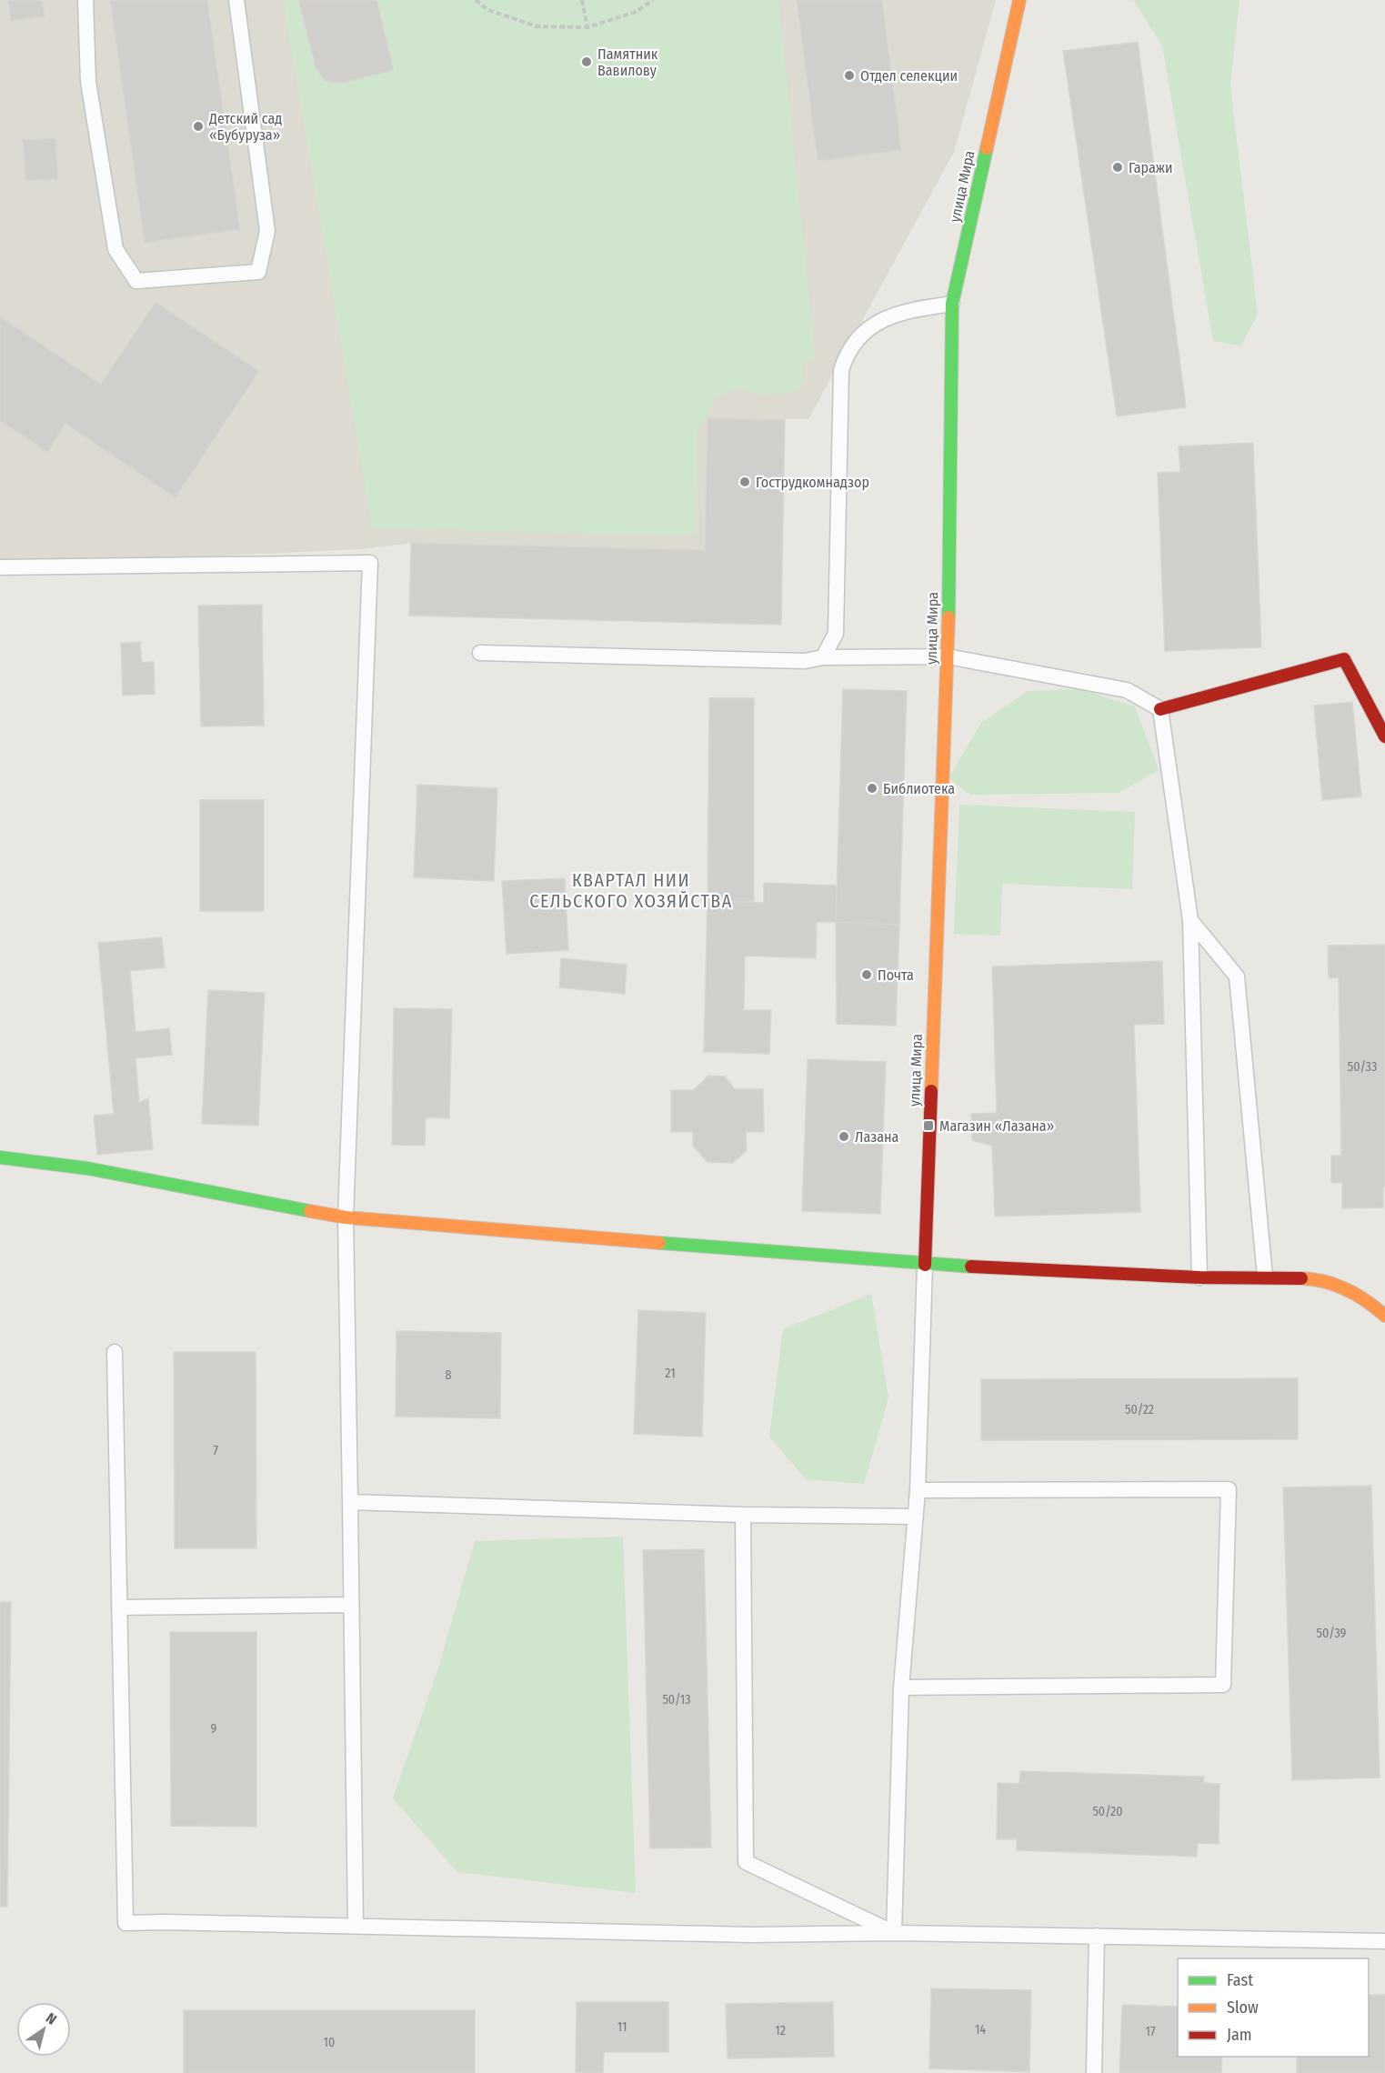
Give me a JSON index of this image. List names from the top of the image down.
{
  "streets": {
    "street": ["улица Мира"]
  },
  "districts": ["КВАРТАЛ НИИ СЕЛЬСКОГО ХОЗЯЙСТВА"],
  "places": {
    "other": [
      "Памятник Вавилову",
      "Отдел селекции",
      "Детский сад «Бубуруза»",
      "Гаражи",
      "Гострудкомнадзор",
      "Библиотека",
      "Почта",
      "Лазана"
    ],
    "transit": ["Магазин «Лазана»"]
  },
  "house_numbers": [
    "50/33",
    "21",
    "8",
    "50/22",
    "7",
    "50/39",
    "50/13",
    "9",
    "50/20",
    "11",
    "14",
    "12",
    "17",
    "10"
  ],
  "legend": ["Fast", "Slow", "Jam"],
  "north": "top right"
}
